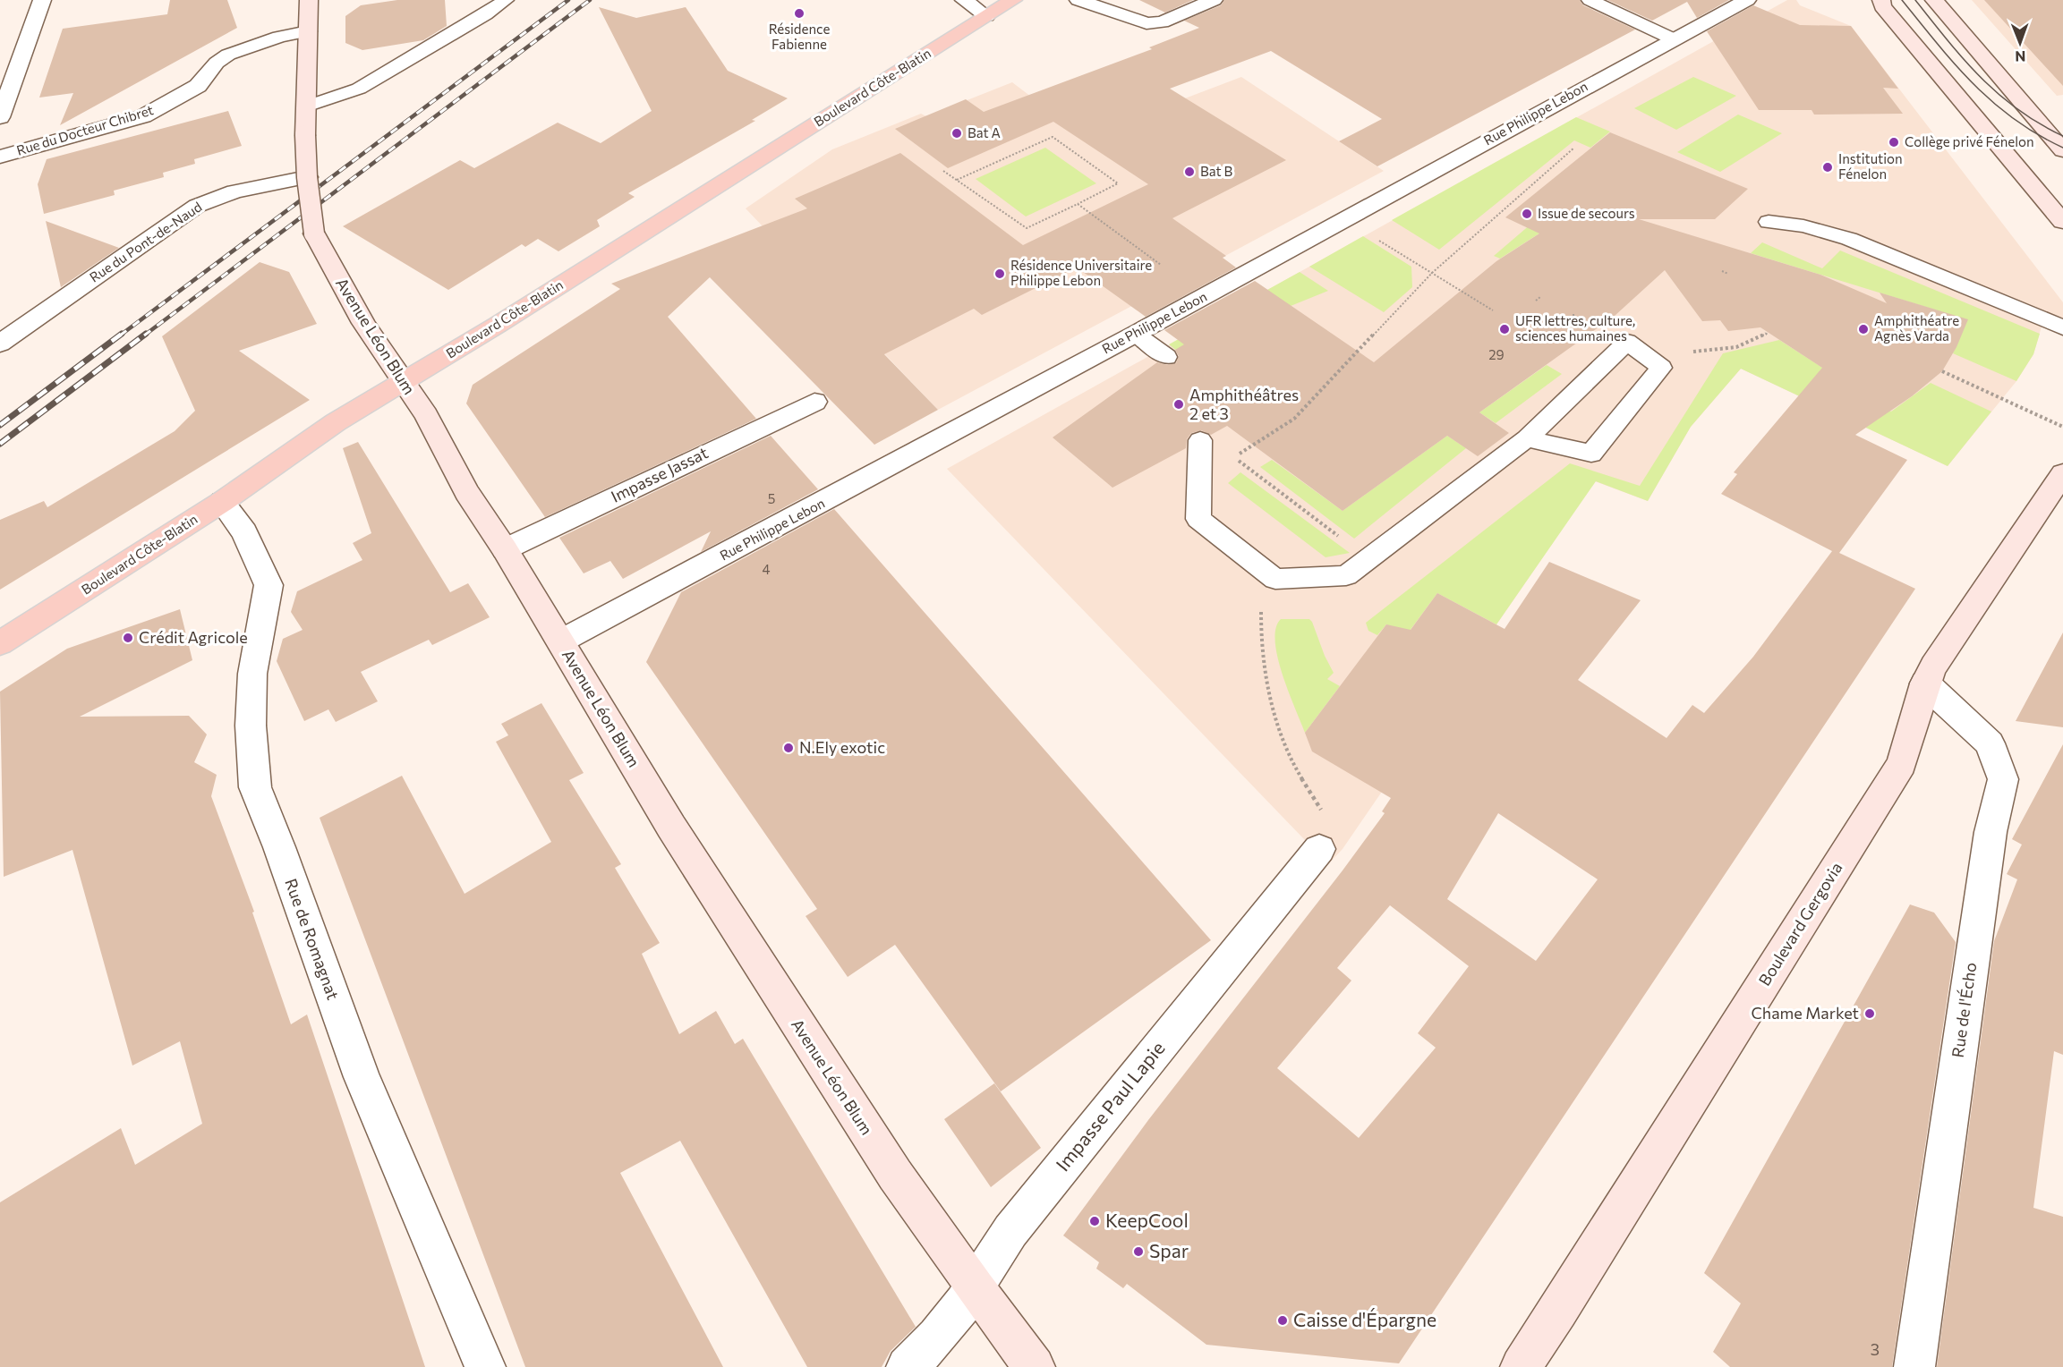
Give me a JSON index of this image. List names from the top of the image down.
{
  "streets": {
    "main road": ["Boulevard Côte-Blatin", "Avenue Léon Blum", "Boulevard Gergovia"],
    "street": [
      "Rue Philippe Lebon",
      "Rue du Docteur Chibret",
      "Rue du Pont-de-Naud",
      "Impasse Jassat",
      "Rue de Romagnat",
      "Rue de l'Écho",
      "Impasse Paul Lapie"
    ]
  },
  "crossings": [
    ["Boulevard Côte-Blatin", "Avenue Léon Blum"],
    ["Boulevard Côte-Blatin", "Rue de Romagnat"],
    ["Rue Philippe Lebon", "Avenue Léon Blum"],
    ["Rue du Docteur Chibret", "Avenue Léon Blum"],
    ["Rue du Pont-de-Naud", "Avenue Léon Blum"],
    ["Avenue Léon Blum", "Impasse Jassat"],
    ["Avenue Léon Blum", "Impasse Paul Lapie"],
    ["Boulevard Gergovia", "Rue de l'Écho"]
  ],
  "places": [
    "Résidence Fabienne",
    "Bat A",
    "Collège privé Fénelon",
    "Institution Fénelon",
    "Bat B",
    "Issue de secours",
    "Résidence Universitaire Philippe Lebon",
    "UFR lettres, culture, sciences humaines",
    "Amphithéatre Agnès Varda",
    "Amphithéâtres 2 et 3",
    "Crédit Agricole",
    "N.Ely exotic",
    "Chame Market",
    "KeepCool",
    "Spar",
    "Caisse d'Épargne"
  ],
  "house_numbers": [
    "29",
    "5",
    "4",
    "3"
  ],
  "north": "bottom"
}
